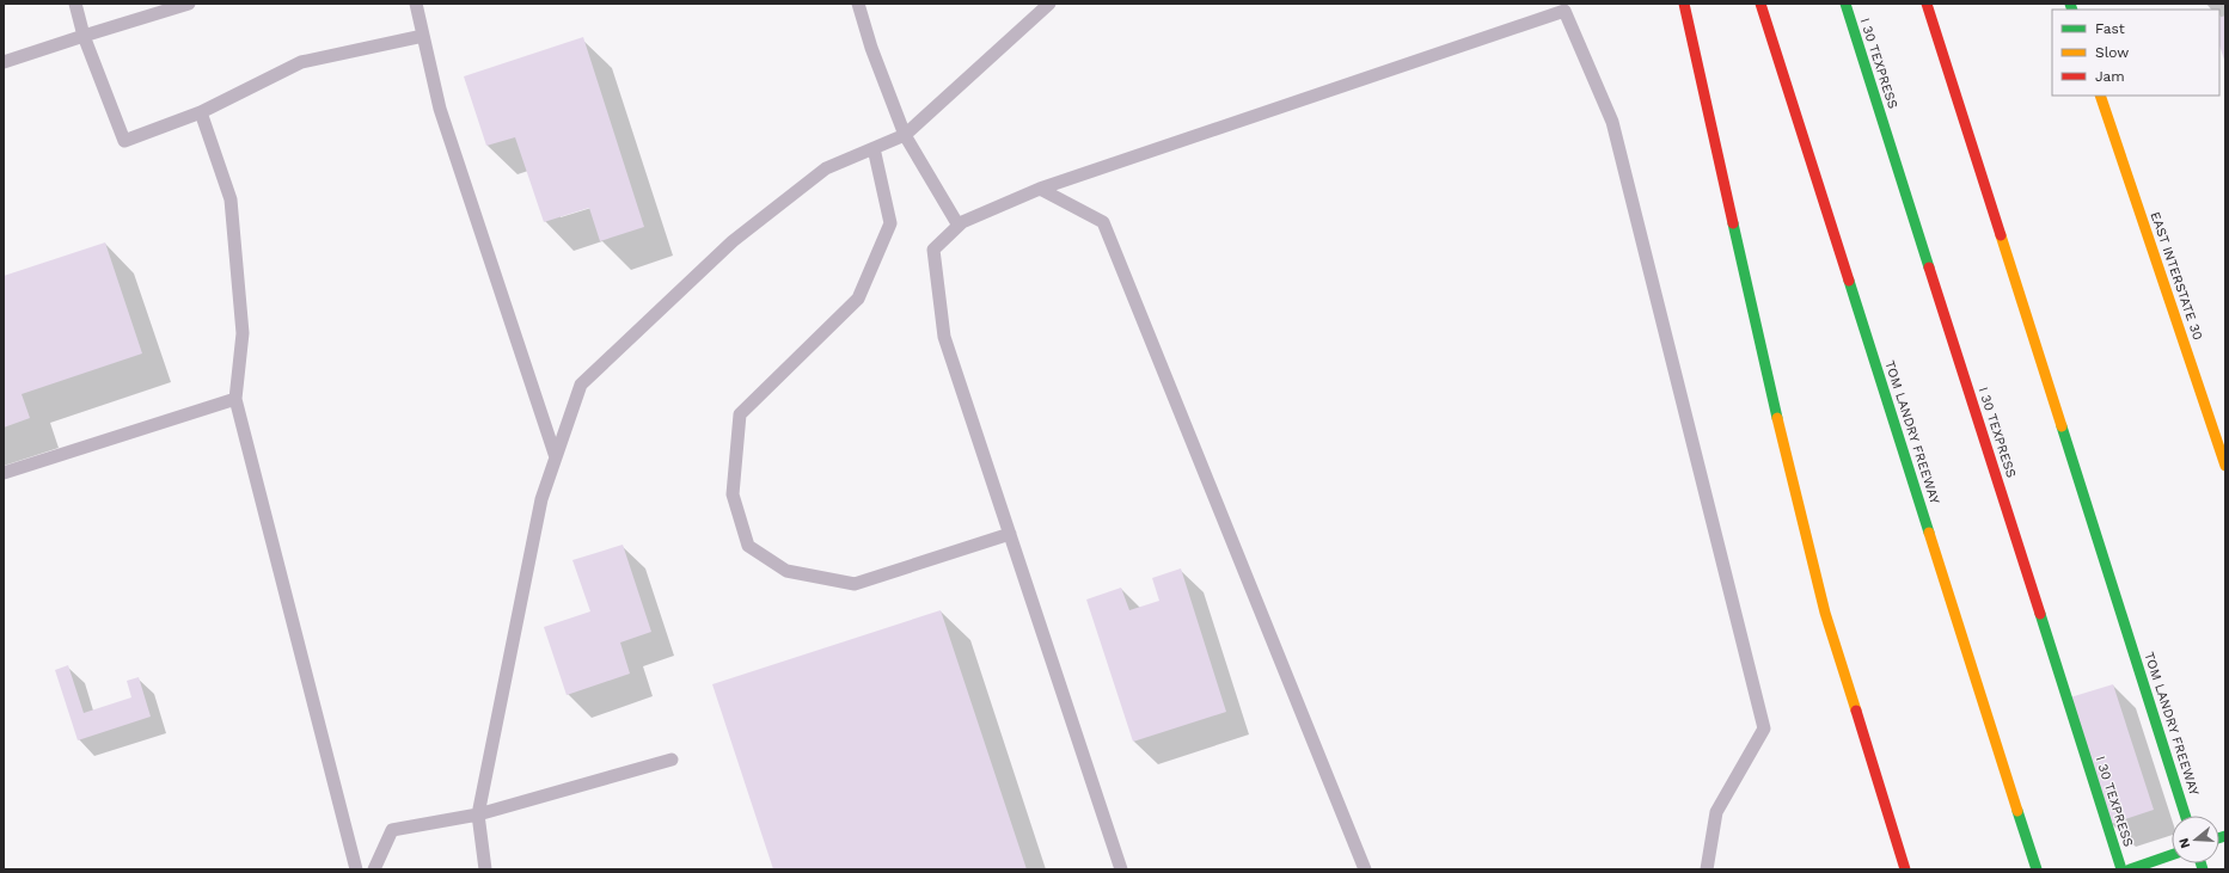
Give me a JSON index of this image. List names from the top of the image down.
{
  "streets": {
    "main road": ["I 30 TEXPRESS", "EAST INTERSTATE 30", "TOM LANDRY FREEWAY"]
  },
  "legend": ["Fast", "Slow", "Jam"],
  "north": "left"
}
